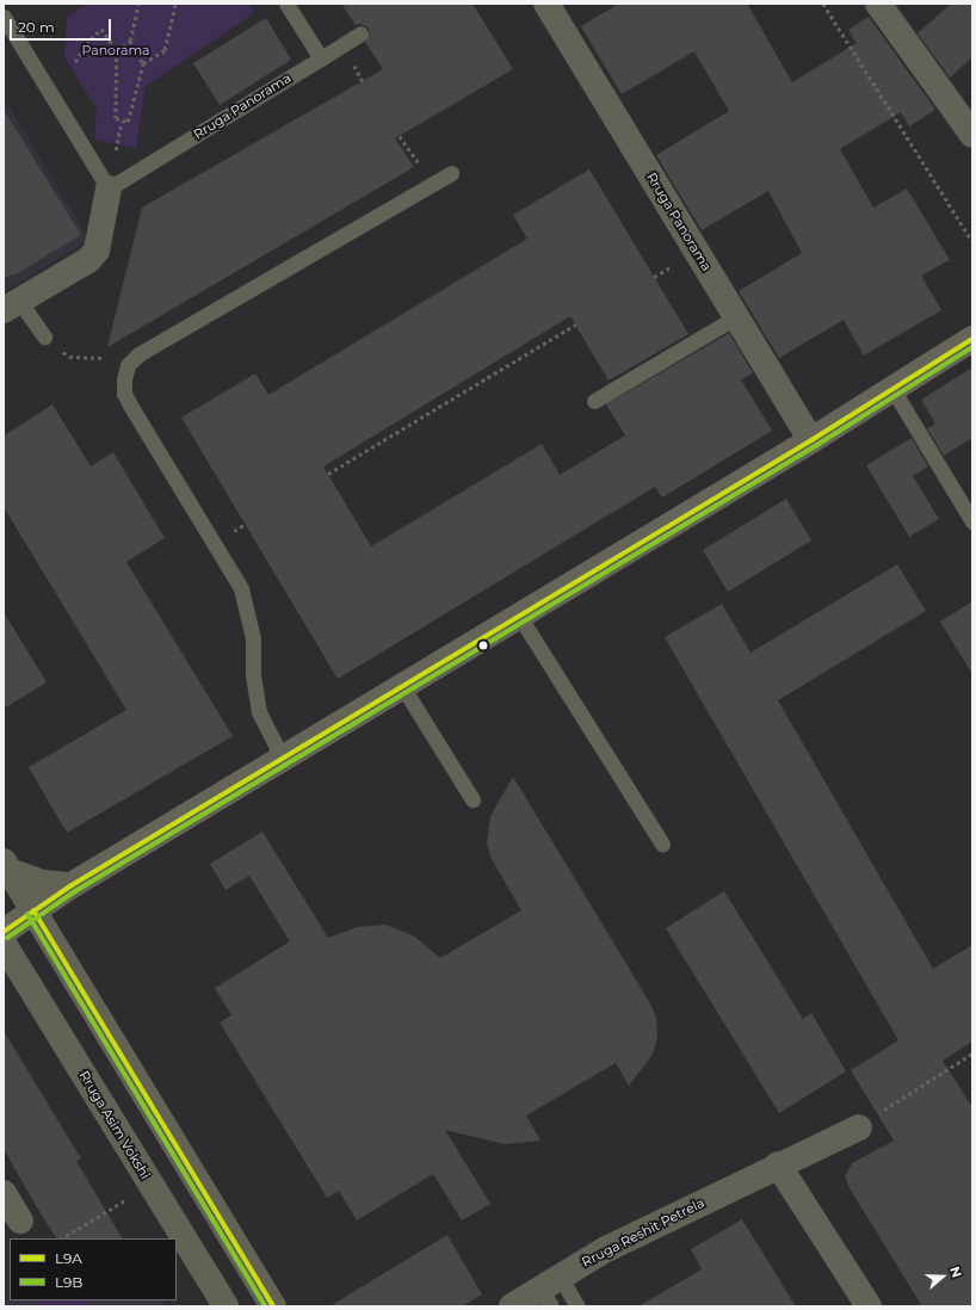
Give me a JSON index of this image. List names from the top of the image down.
{
  "streets": {
    "main road": ["Rruga Asim Vokshi"],
    "street": ["Rruga Panorama", "Rruga Reshit Petrela"]
  },
  "parks": ["Panorama"],
  "lines": ["transit line L9A", "transit line L9B"],
  "legend": ["L9A", "L9B"],
  "scale_bar": "20 m",
  "north": "right"
}
